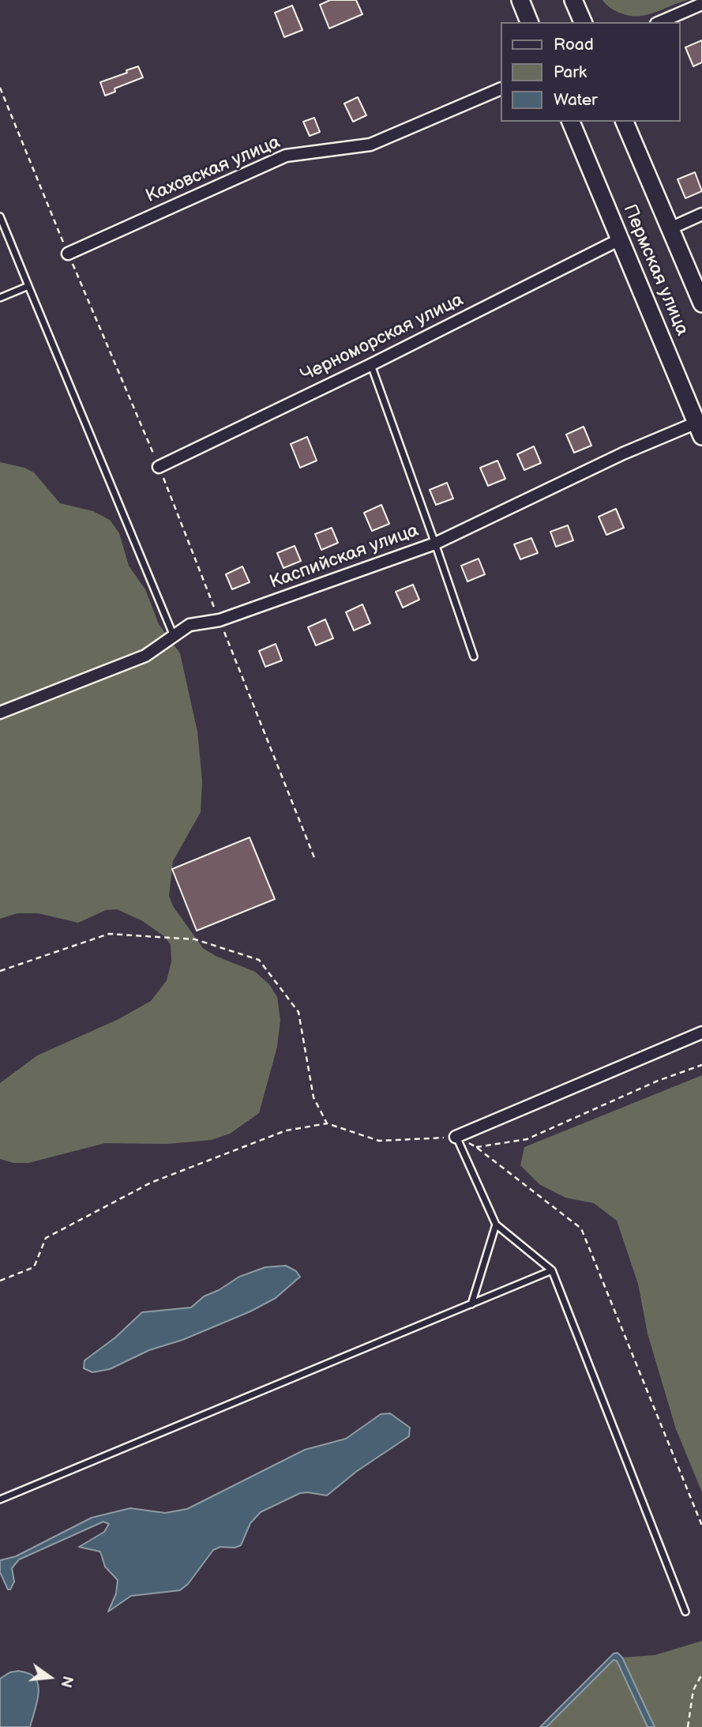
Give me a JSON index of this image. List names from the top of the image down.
{
  "streets": {
    "street": [
      "Каховская улица",
      "Пермская улица",
      "Черноморская улица",
      "Каспийская улица"
    ]
  },
  "crossings": [
    ["Пермская улица", "Черноморская улица"],
    ["Пермская улица", "Каспийская улица"]
  ],
  "legend": ["Road", "Park", "Water"],
  "north": "right"
}
